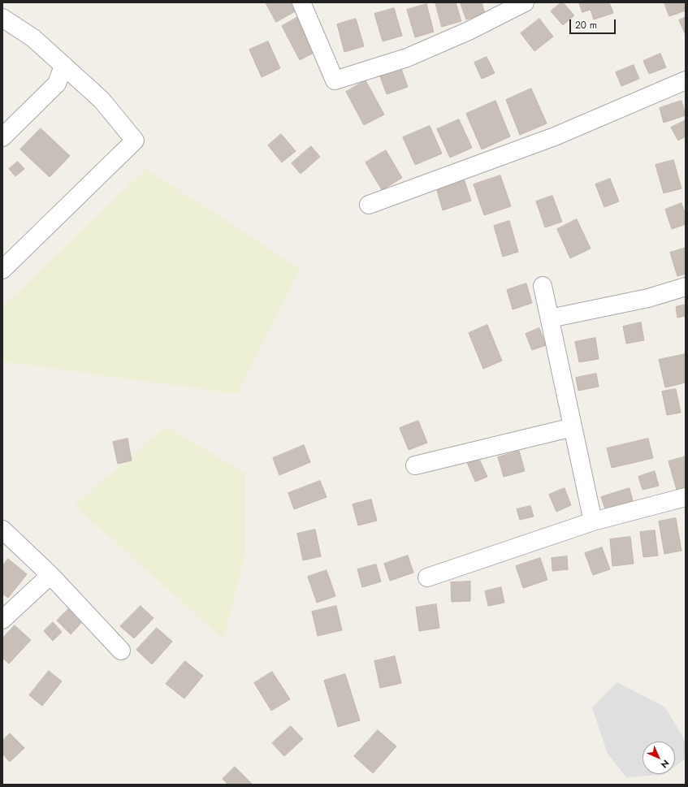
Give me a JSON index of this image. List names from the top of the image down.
{
  "scale_bar": "20 m",
  "north": "bottom right"
}
